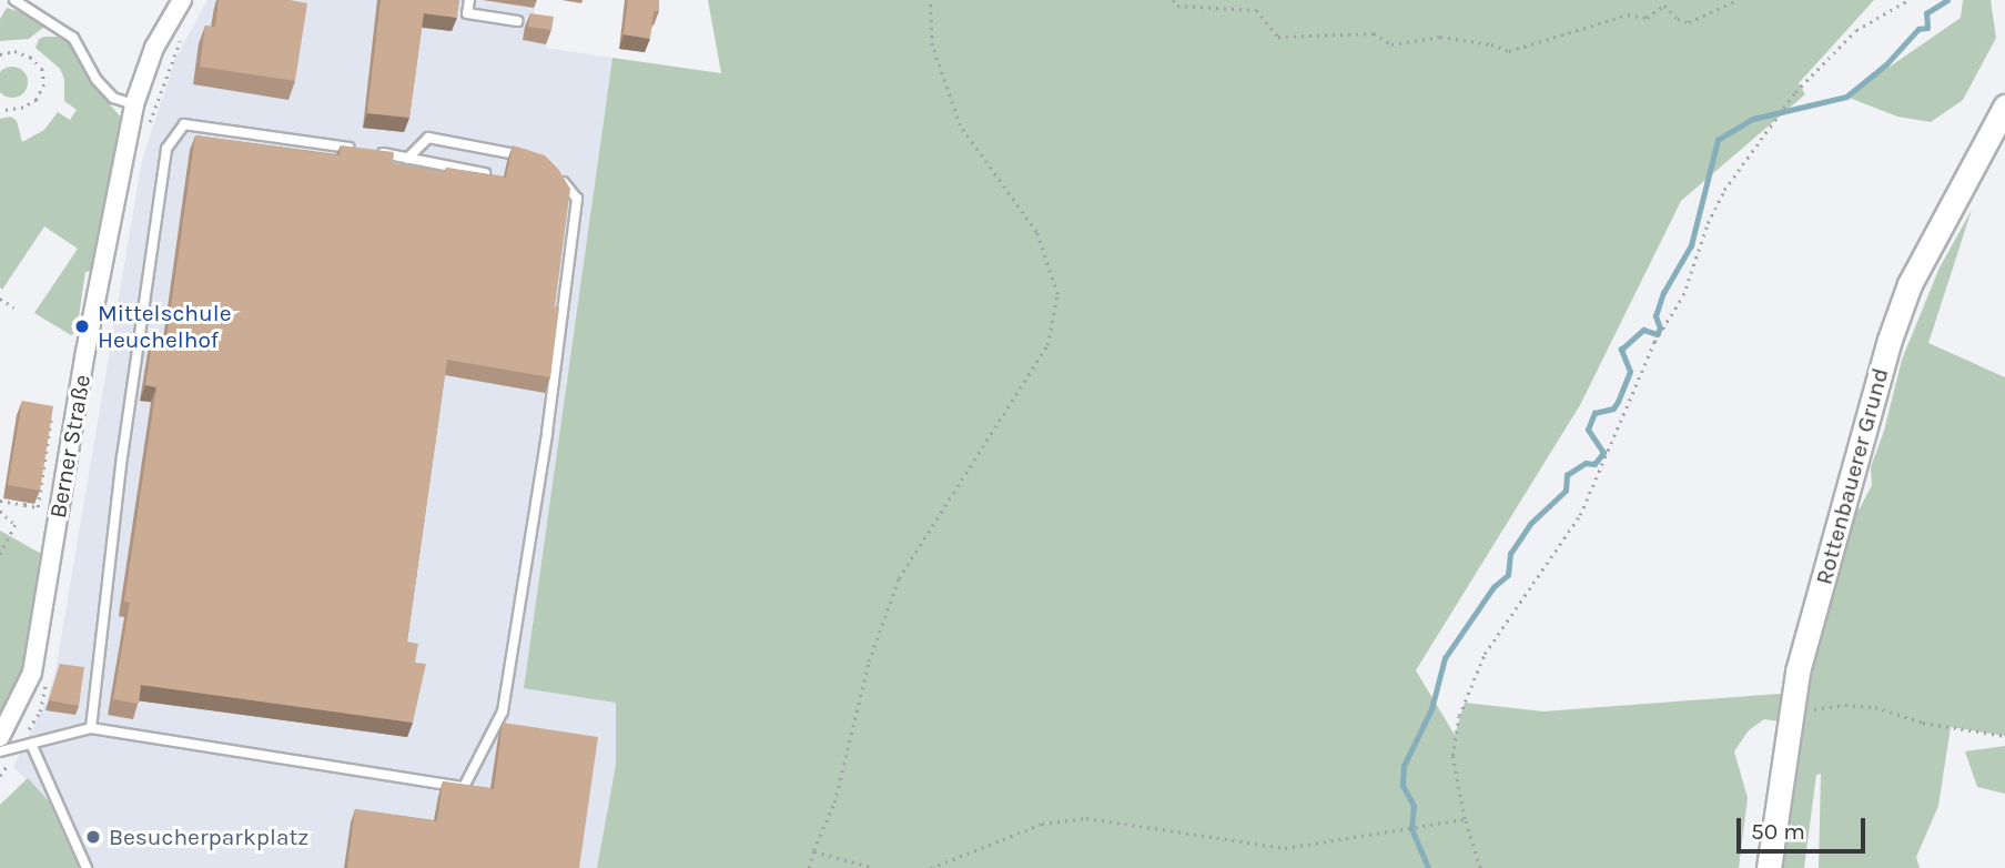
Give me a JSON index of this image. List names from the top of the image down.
{
  "streets": {
    "street": ["Berner Straße", "Rottenbauerer Grund"]
  },
  "places": ["Mittelschule Heuchelhof", "Besucherparkplatz"],
  "scale_bar": "50 m"
}
